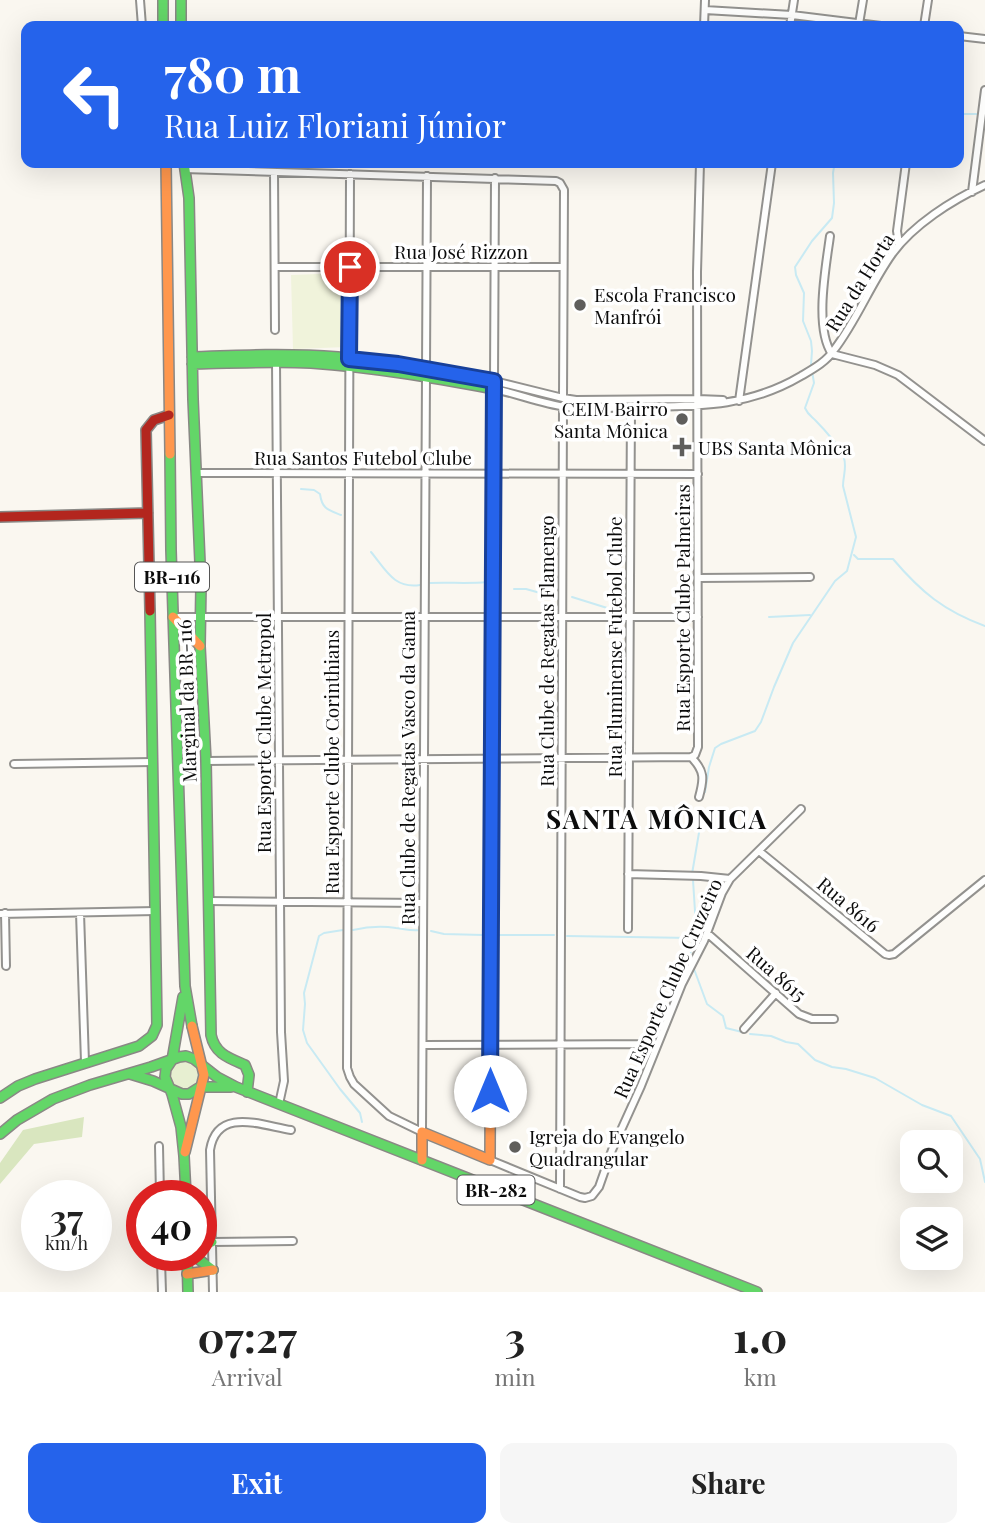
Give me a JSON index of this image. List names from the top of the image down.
{
  "streets": {
    "main road": [
      "BR-116",
      "Marginal da BR-116",
      "Rua Esporte Clube Corinthians",
      "Rua Clube de Regatas Vasco da Gama",
      "BR-282"
    ],
    "street": [
      "Rua José Rizzon",
      "Rua da Horta",
      "Rua Santos Futebol Clube",
      "Rua Esporte Clube Palmeiras",
      "Rua Fluminense Futebol Clube",
      "Rua Clube de Regatas Flamengo",
      "Rua Esporte Clube Metropol",
      "Rua 8616",
      "Rua 8615",
      "Rua Esporte Clube Cruzeiro"
    ]
  },
  "crossings": [
    ["Rua José Rizzon", "Rua Esporte Clube Corinthians"],
    ["Rua José Rizzon", "Rua Clube de Regatas Vasco da Gama"],
    ["Rua da Horta", "Rua Esporte Clube Palmeiras"],
    ["Rua Santos Futebol Clube", "Rua Esporte Clube Palmeiras"],
    ["Rua Santos Futebol Clube", "Rua Fluminense Futebol Clube"],
    ["Rua Santos Futebol Clube", "Rua Clube de Regatas Flamengo"],
    ["Rua Santos Futebol Clube", "Marginal da BR-116"],
    ["Rua Santos Futebol Clube", "Rua Esporte Clube Metropol"],
    ["Rua Santos Futebol Clube", "Rua Esporte Clube Corinthians"],
    ["Rua Santos Futebol Clube", "Rua Clube de Regatas Vasco da Gama"],
    ["BR-116", "Marginal da BR-116"],
    ["BR-116", "BR-282"],
    ["Rua Clube de Regatas Flamengo", "Rua Esporte Clube Corinthians"],
    ["Marginal da BR-116", "BR-282"],
    ["Rua Esporte Clube Metropol", "BR-282"],
    ["Rua Esporte Clube Corinthians", "Rua Clube de Regatas Vasco da Gama"],
    ["Rua Esporte Clube Corinthians", "Rua Esporte Clube Cruzeiro"],
    ["Rua Clube de Regatas Vasco da Gama", "BR-282"],
    ["Rua 8616", "Rua Esporte Clube Cruzeiro"],
    ["Rua 8615", "Rua Esporte Clube Cruzeiro"]
  ],
  "districts": ["SANTA MÔNICA"],
  "places": {
    "other": ["Escola Francisco Manfrói", "CEIM Bairro Santa Mônica", "Igreja do Evangelo Quadrangular"],
    "health": ["UBS Santa Mônica"]
  },
  "page": {
    "turn": ["780 m", "Rua Luiz Floriani Júnior"],
    "speed": "37 km/h",
    "limit": "40",
    "eta": [
      "07:27",
      "Arrival",
      "3",
      "min",
      "1.0",
      "km"
    ],
    "buttons": ["Exit", "Share"]
  }
}
